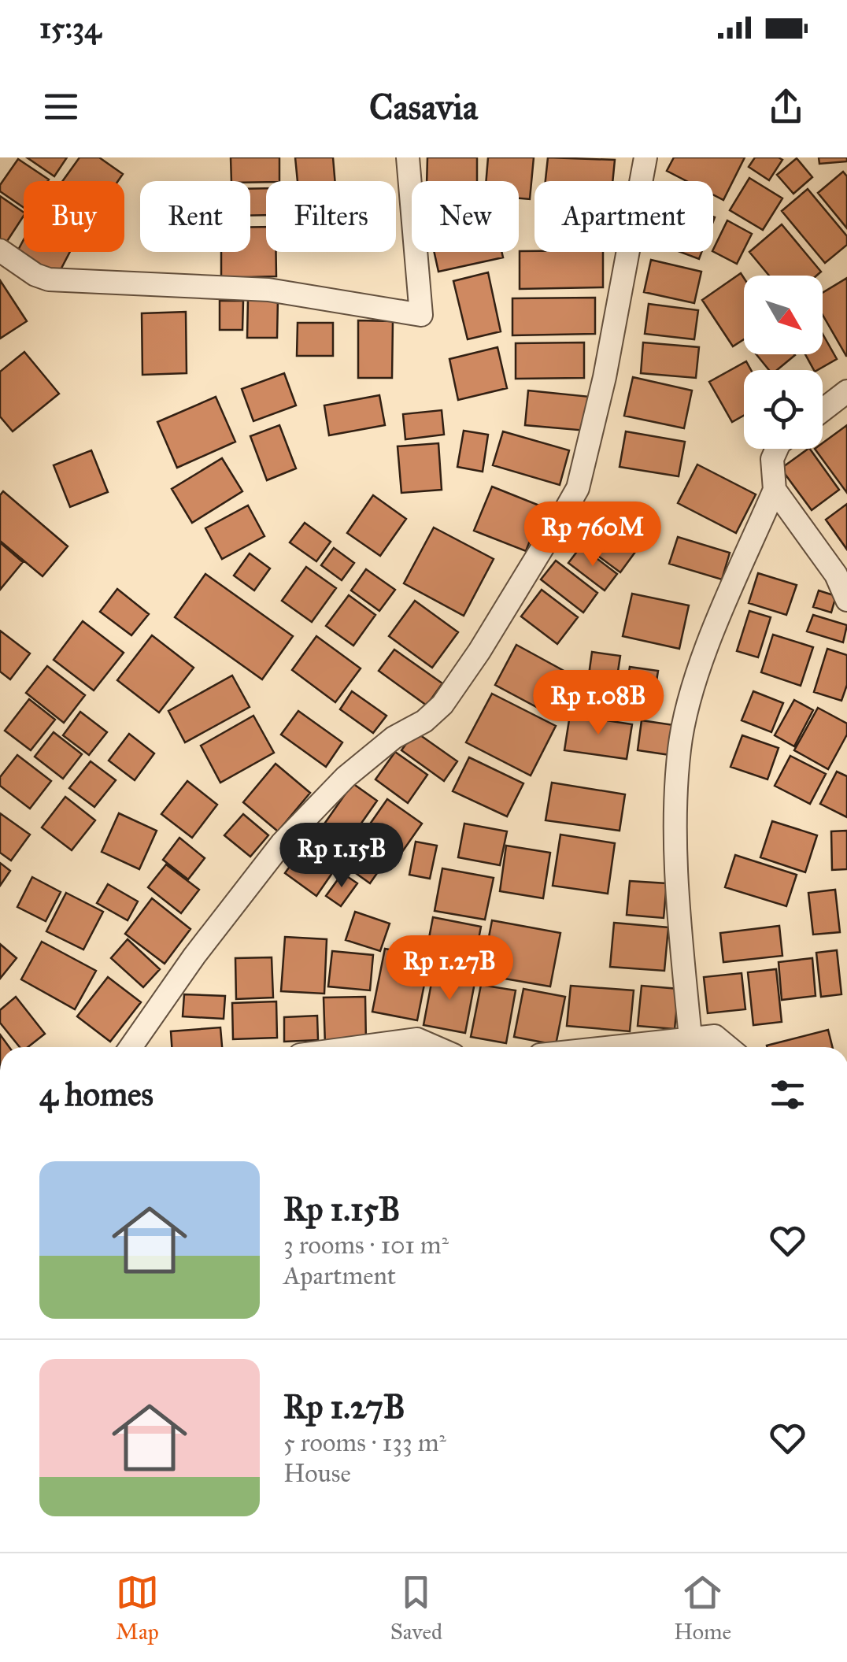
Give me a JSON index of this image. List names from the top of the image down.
{
  "north": "bottom right",
  "page": {
    "status": "15:34",
    "header": "Casavia",
    "chip": [
      "Buy",
      "Rent",
      "Filters",
      "New",
      "Apartment"
    ],
    "price": [
      "Rp 760M",
      "Rp 1.08B",
      "Rp 1.15B",
      "Rp 1.27B"
    ],
    "heading": "4 homes",
    "list": [
      {
        "name": "Rp 1.15B",
        "note": "3 rooms · 101 m² · Apartment"
      },
      {
        "name": "Rp 1.27B",
        "note": "5 rooms · 133 m² · House"
      }
    ],
    "tabs": ["Map", "Saved", "Home"]
  }
}
